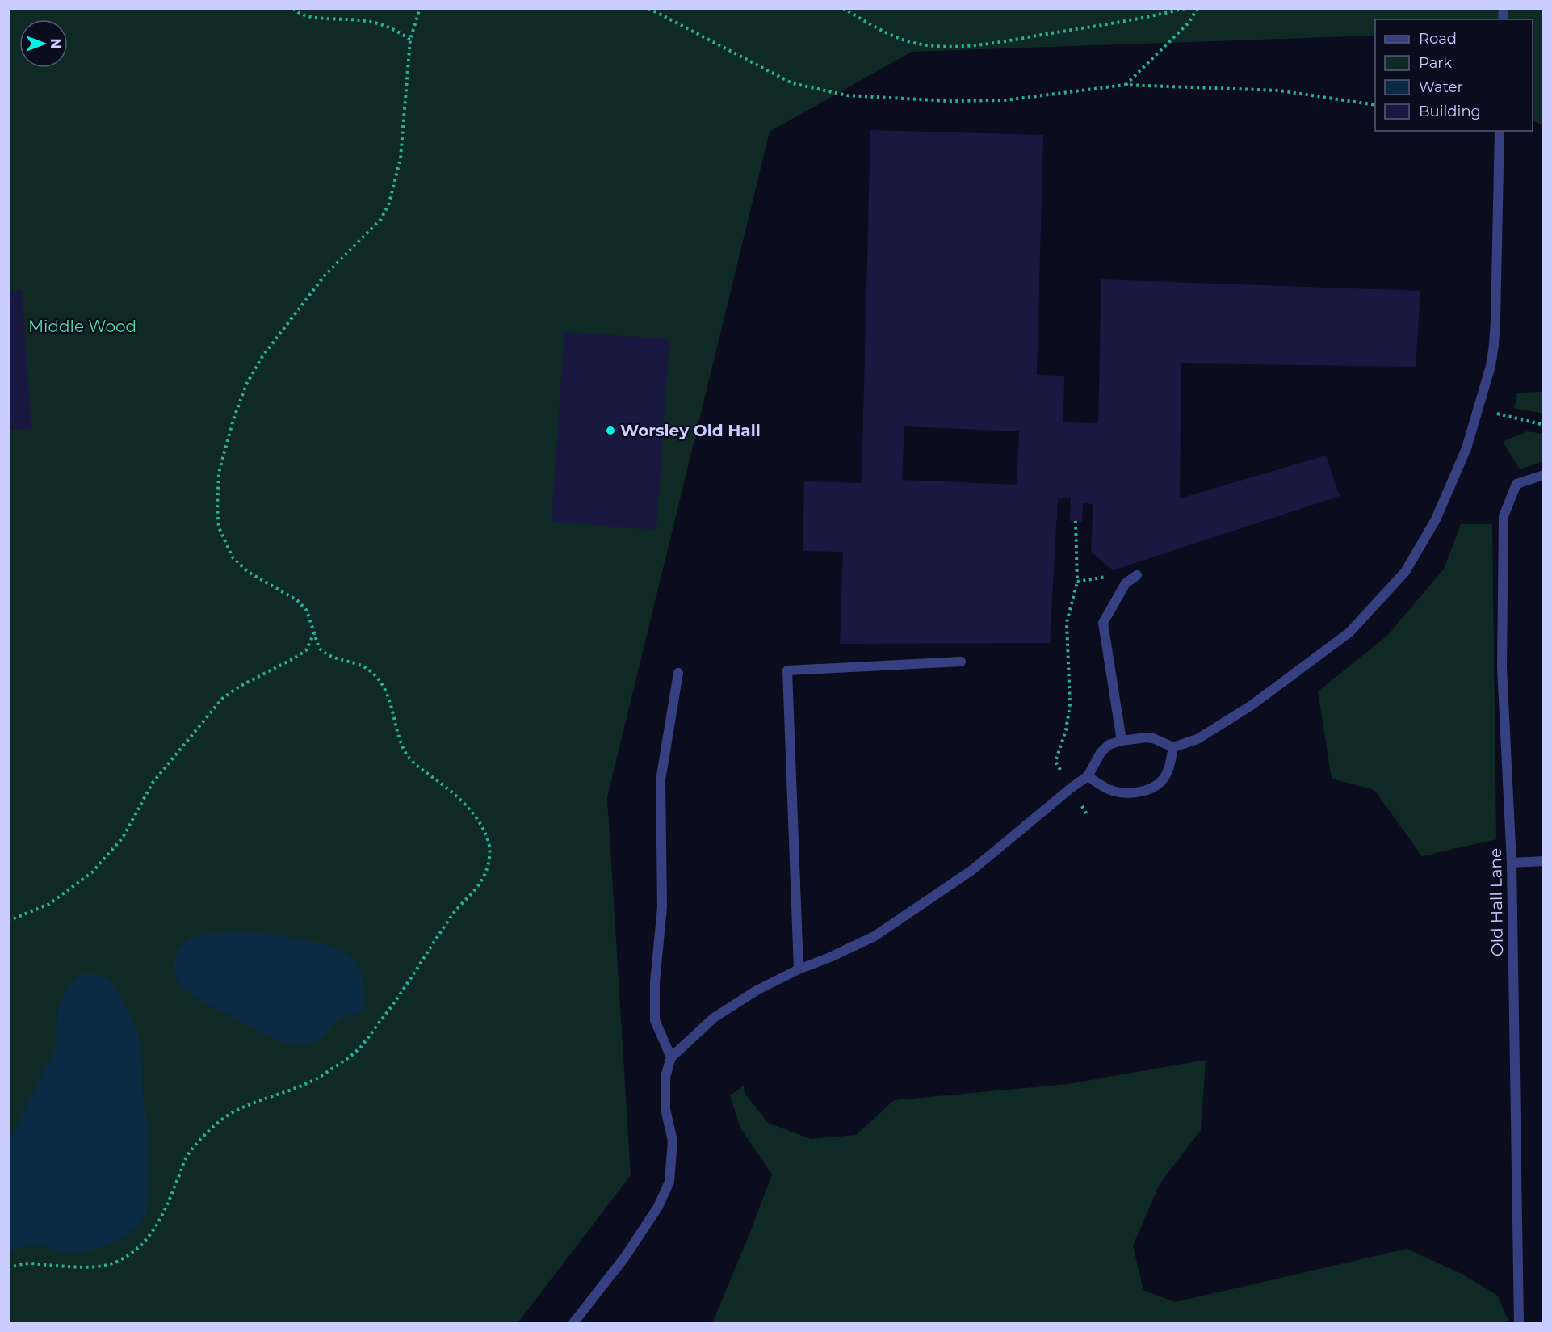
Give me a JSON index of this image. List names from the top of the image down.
{
  "streets": {
    "street": ["Old Hall Lane"]
  },
  "parks": ["Middle Wood"],
  "places": ["Worsley Old Hall"],
  "legend": [
    "Road",
    "Park",
    "Water",
    "Building"
  ],
  "north": "right"
}
